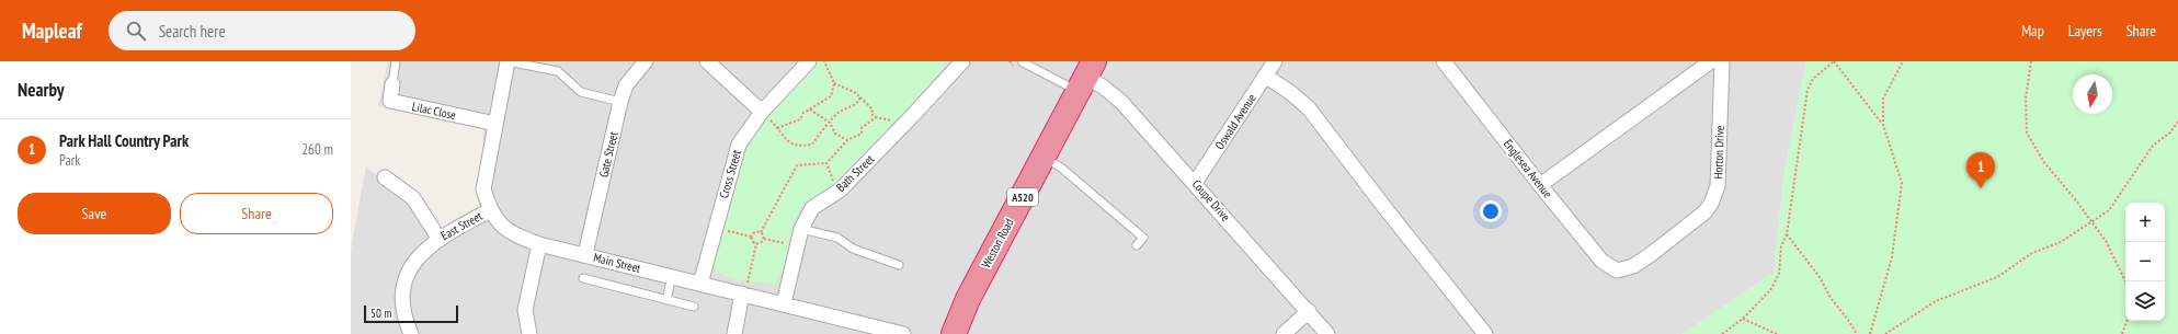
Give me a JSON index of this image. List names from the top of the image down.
{
  "streets": {
    "highway": ["A520", "Weston Road"],
    "street": [
      "Lilac Close",
      "Oswald Avenue",
      "Horton Drive",
      "Gate Street",
      "Englesea Avenue",
      "Bath Street",
      "Cross Street",
      "Coupe Drive",
      "East Street",
      "Main Street"
    ]
  },
  "crossings": [
    ["Lilac Close", "Main Street"],
    ["Oswald Avenue", "Coupe Drive"],
    ["Horton Drive", "Englesea Avenue"],
    ["Gate Street", "Main Street"],
    ["Bath Street", "Main Street"],
    ["Cross Street", "Main Street"],
    ["Coupe Drive", "Weston Road"],
    ["East Street", "Main Street"]
  ],
  "scale_bar": "50 m",
  "north": "bottom",
  "page": {
    "header": "Mapleaf",
    "search": "Search here",
    "nav": ["Map", "Layers", "Share"],
    "heading": "Nearby",
    "list": [
      {
        "mark": "1",
        "name": "Park Hall Country Park",
        "note": "Park",
        "value": "260 m"
      }
    ],
    "pins": "1",
    "buttons": ["Save", "Share"],
    "map_buttons": ["+", "−"],
    "scale": "50 m"
  }
}
